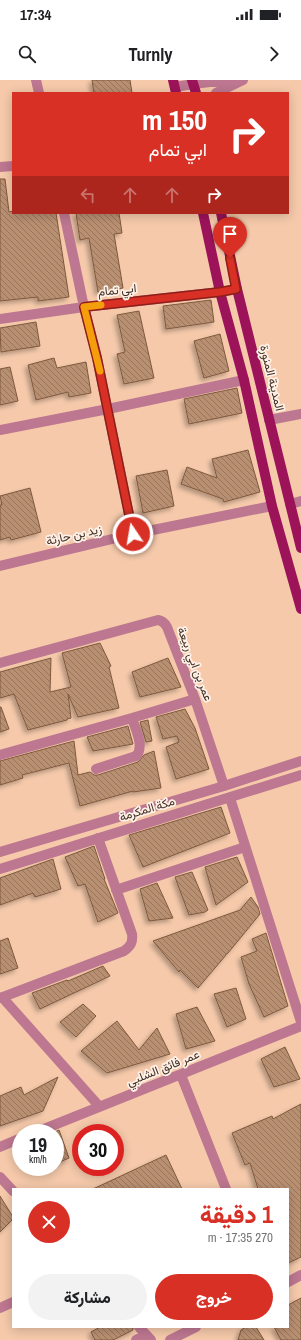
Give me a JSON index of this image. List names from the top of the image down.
{
  "streets": {
    "main road": ["المدينة المنورة"],
    "street": [
      "ابي تمام",
      "زيد بن حارثة",
      "عمر بن ابي ربيعة",
      "مكة المكرمة",
      "عمر فائق الشلبي"
    ]
  },
  "crossings": [
    ["ابي تمام", "المدينة المنورة"],
    ["عمر بن ابي ربيعة", "مكة المكرمة"]
  ],
  "page": {
    "status": "17:34",
    "header": "Turnly",
    "turn": ["150 m", "ابي تمام"],
    "speed": "19 km/h",
    "limit": "30",
    "heading": ["1 دقيقة", "270 m · 17:35"],
    "buttons": ["خروج", "مشاركة"]
  }
}
